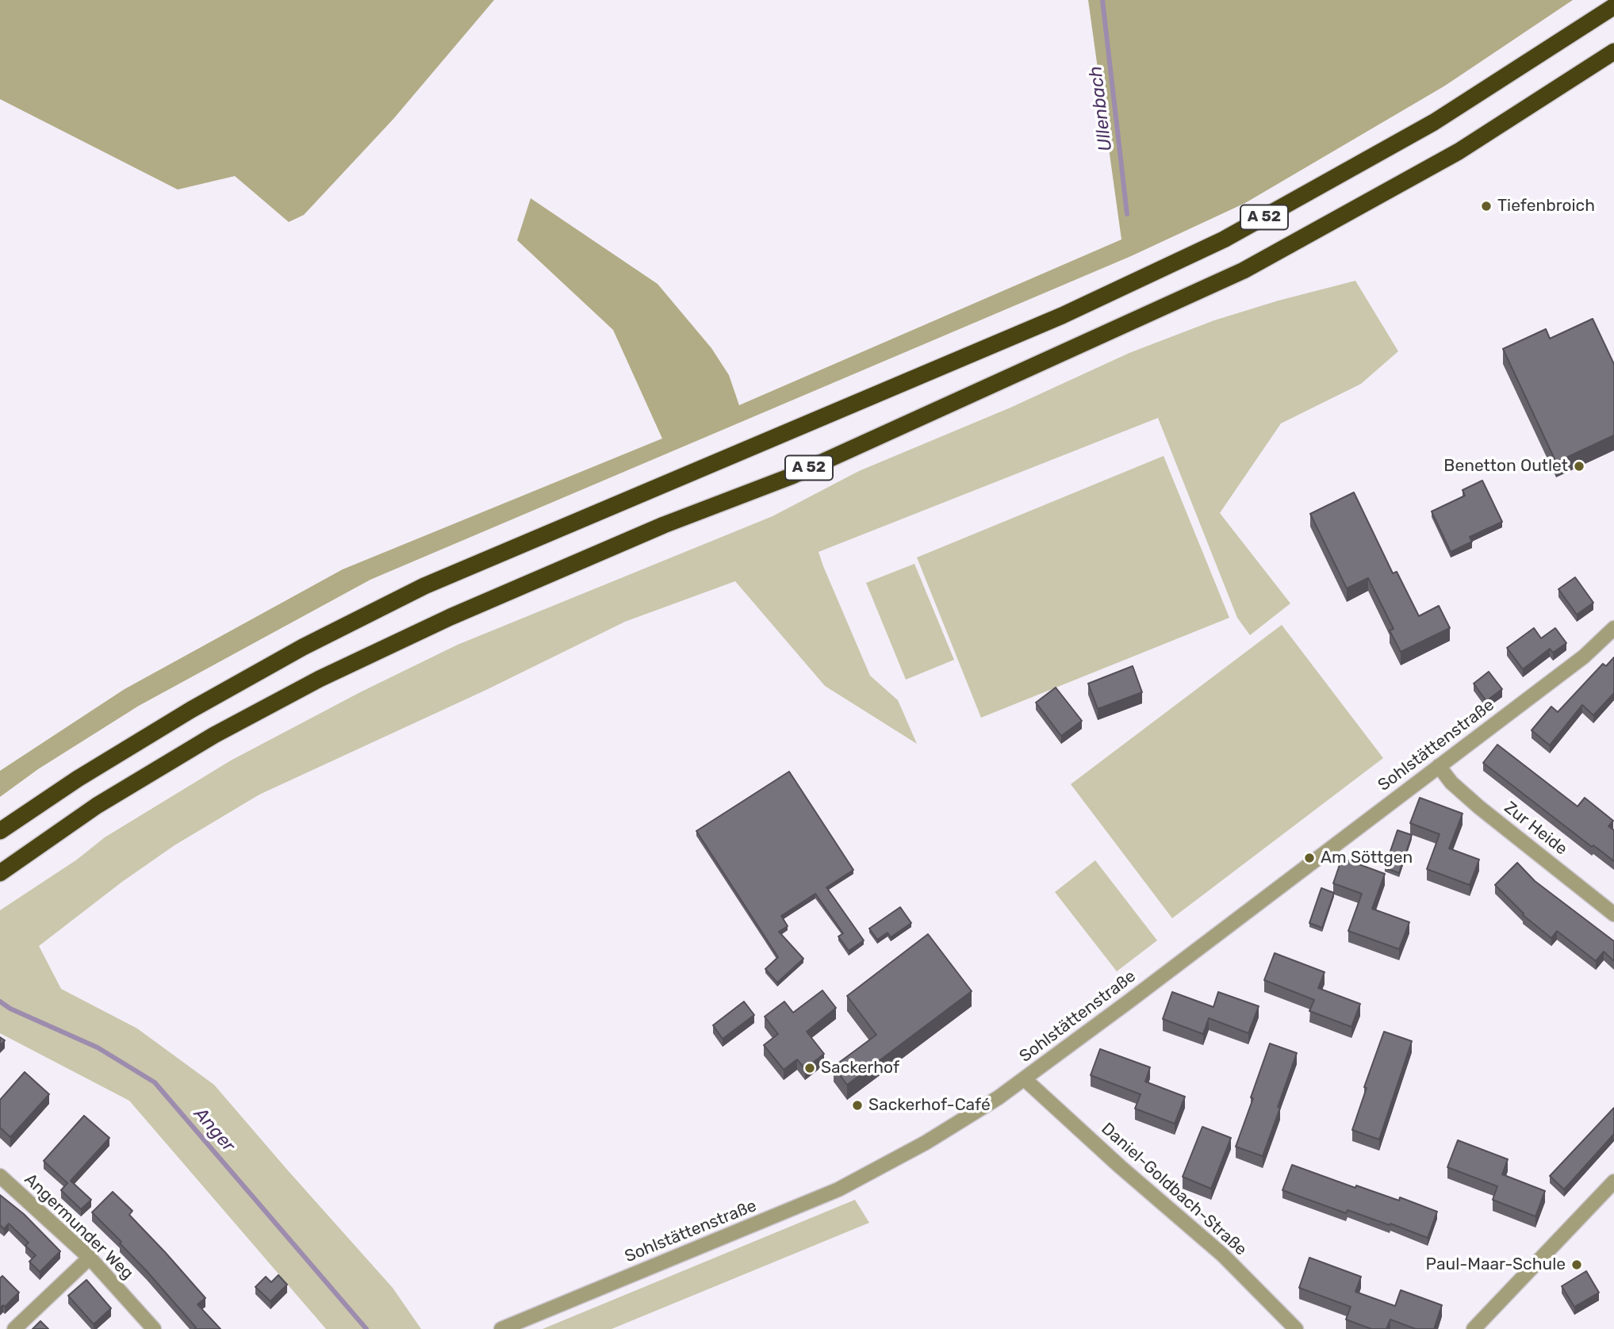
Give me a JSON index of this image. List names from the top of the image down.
{
  "streets": {
    "highway": ["A 52"],
    "street": [
      "Sohlstättenstraße",
      "Zur Heide",
      "Daniel-Goldbach-Straße",
      "Angermunder Weg"
    ]
  },
  "crossings": [
    ["Sohlstättenstraße", "Zur Heide"],
    ["Sohlstättenstraße", "Daniel-Goldbach-Straße"]
  ],
  "water": ["Ullenbach", "Anger"],
  "places": [
    "Tiefenbroich",
    "Benetton Outlet",
    "Am Söttgen",
    "Sackerhof",
    "Sackerhof-Café",
    "Paul-Maar-Schule"
  ]
}
